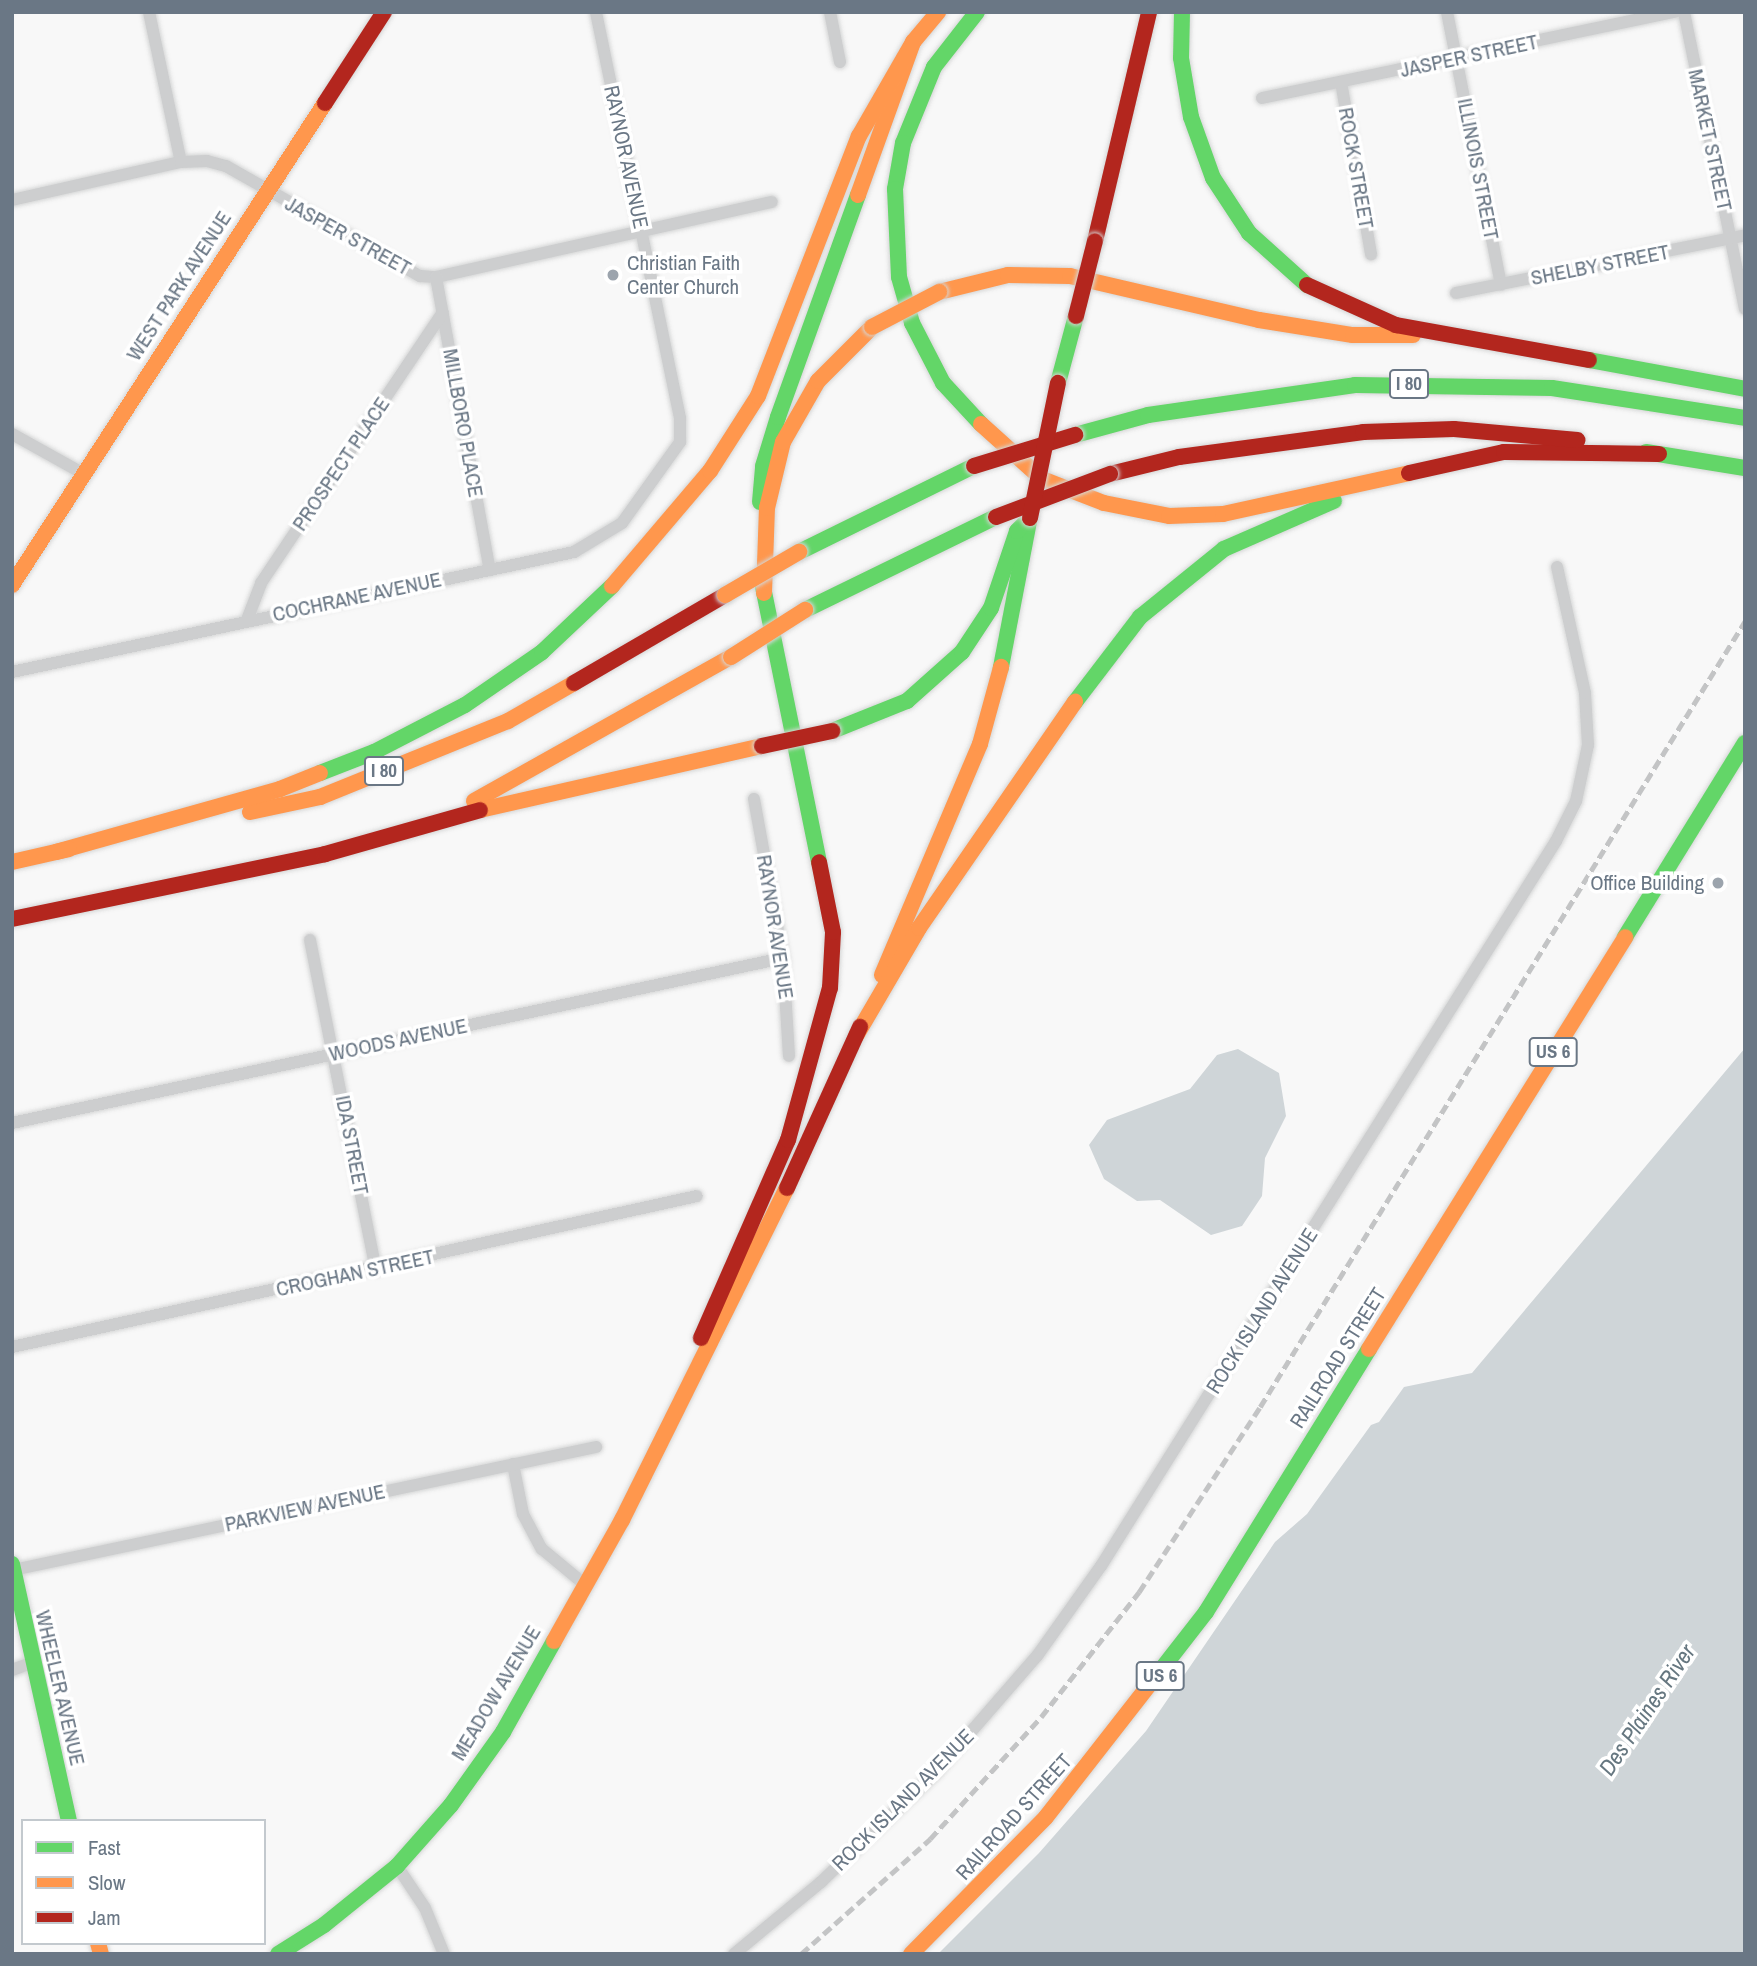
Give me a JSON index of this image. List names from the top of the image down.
{
  "streets": {
    "main road": [
      "WEST PARK AVENUE",
      "I 80",
      "US 6",
      "RAILROAD STREET",
      "WHEELER AVENUE",
      "MEADOW AVENUE"
    ],
    "street": [
      "JASPER STREET",
      "MARKET STREET",
      "RAYNOR AVENUE",
      "ROCK STREET",
      "ILLINOIS STREET",
      "SHELBY STREET",
      "MILLBORO PLACE",
      "PROSPECT PLACE",
      "COCHRANE AVENUE",
      "WOODS AVENUE",
      "IDA STREET",
      "CROGHAN STREET",
      "ROCK ISLAND AVENUE",
      "PARKVIEW AVENUE"
    ]
  },
  "crossings": [
    ["JASPER STREET", "RAYNOR AVENUE"],
    ["JASPER STREET", "ROCK STREET"],
    ["JASPER STREET", "ILLINOIS STREET"],
    ["JASPER STREET", "WEST PARK AVENUE"],
    ["JASPER STREET", "MILLBORO PLACE"],
    ["MARKET STREET", "SHELBY STREET"],
    ["RAYNOR AVENUE", "COCHRANE AVENUE"],
    ["RAYNOR AVENUE", "WOODS AVENUE"],
    ["ILLINOIS STREET", "SHELBY STREET"],
    ["MILLBORO PLACE", "PROSPECT PLACE"],
    ["MILLBORO PLACE", "COCHRANE AVENUE"],
    ["PROSPECT PLACE", "COCHRANE AVENUE"],
    ["WOODS AVENUE", "IDA STREET"],
    ["IDA STREET", "CROGHAN STREET"],
    ["PARKVIEW AVENUE", "WHEELER AVENUE"]
  ],
  "water": ["Des Plaines River"],
  "places": ["Christian Faith Center Church", "Office Building"],
  "legend": ["Fast", "Slow", "Jam"]
}
